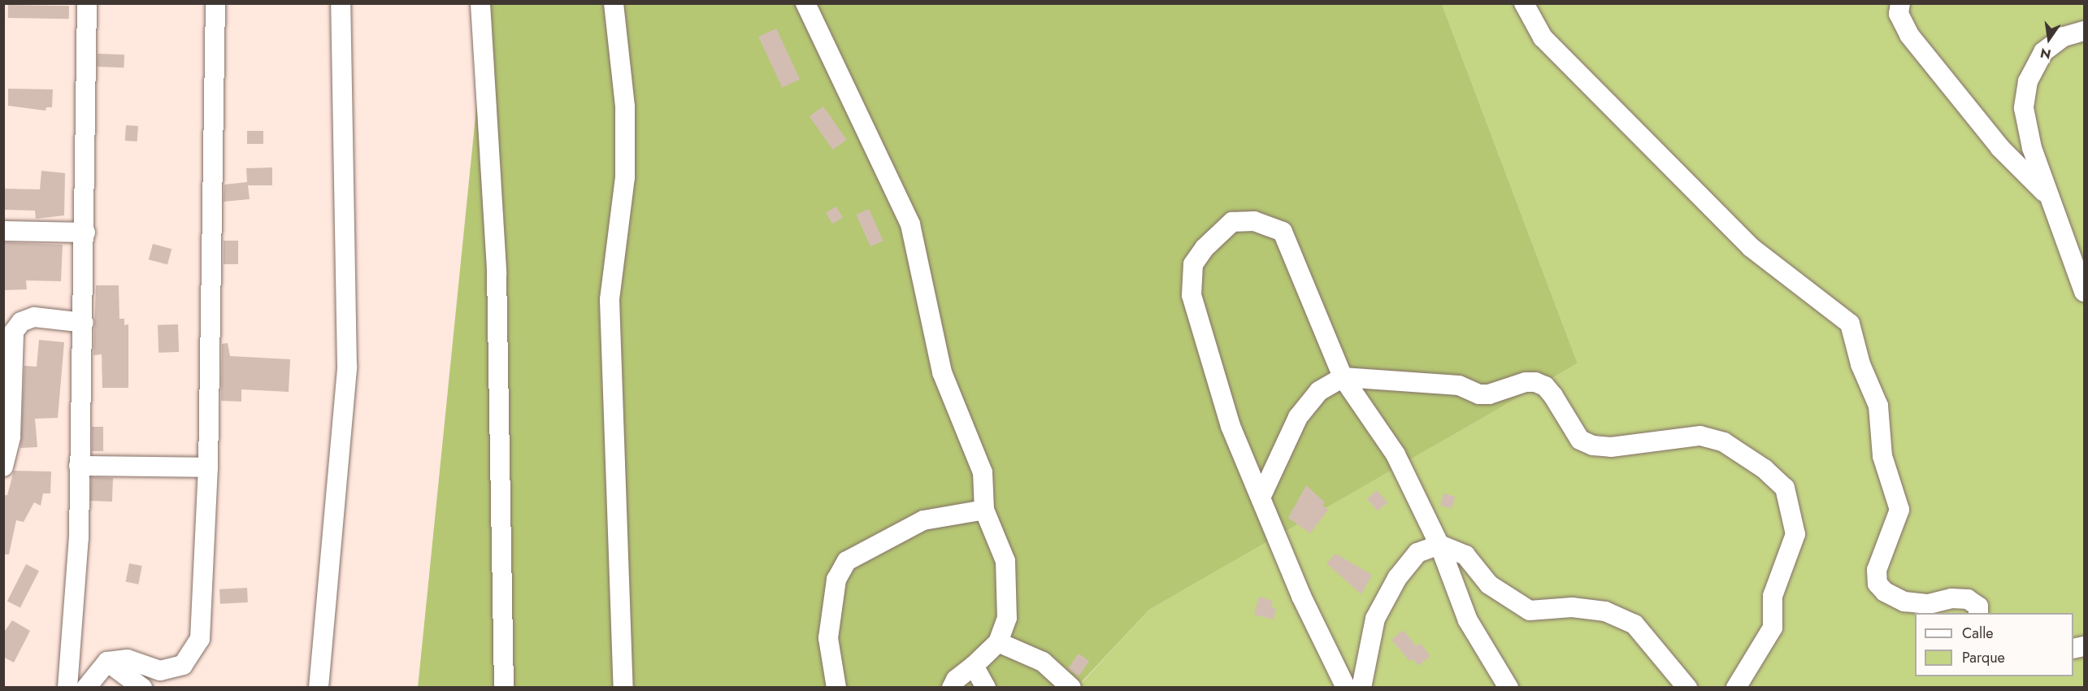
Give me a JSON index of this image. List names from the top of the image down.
{
  "legend": ["Calle", "Parque"],
  "north": "bottom"
}
